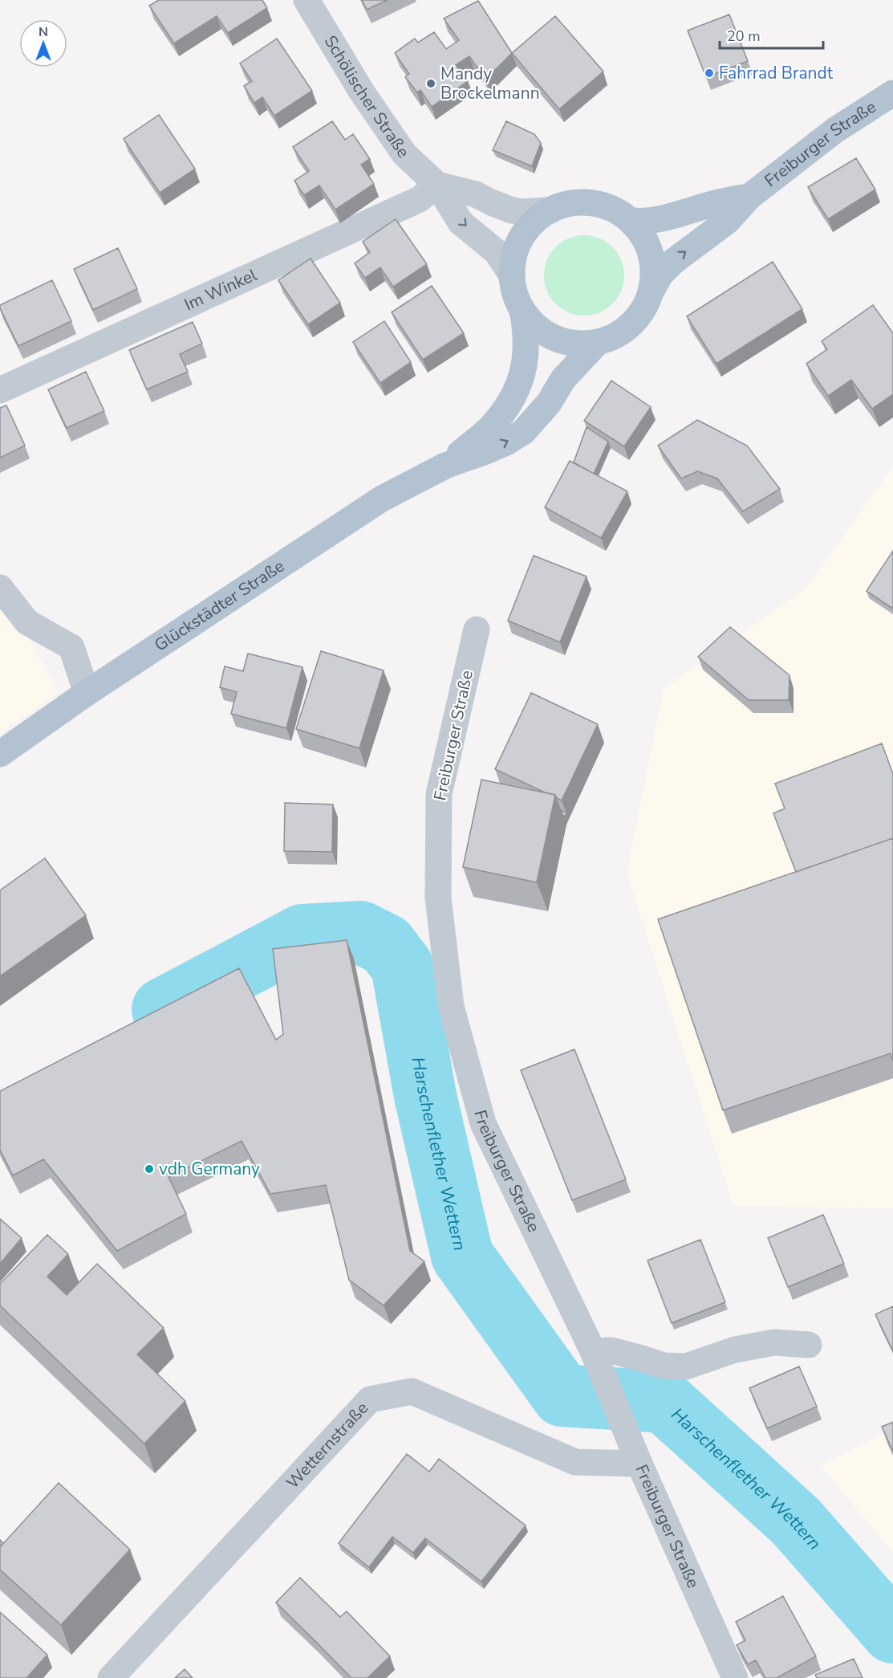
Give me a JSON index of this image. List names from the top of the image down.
{
  "streets": {
    "main road": ["Freiburger Straße", "Glückstädter Straße"],
    "street": ["Schölischer Straße", "Im Winkel", "Wetternstraße"]
  },
  "crossings": [
    ["Schölischer Straße", "Freiburger Straße"],
    ["Schölischer Straße", "Im Winkel"],
    ["Schölischer Straße", "Glückstädter Straße"],
    ["Freiburger Straße", "Glückstädter Straße"],
    ["Freiburger Straße", "Wetternstraße"]
  ],
  "water": ["Harschenflether Wettern"],
  "places": ["Fahrrad Brandt", "Mandy Brockelmann", "vdh Germany"],
  "scale_bar": "20 m",
  "north": "top"
}
